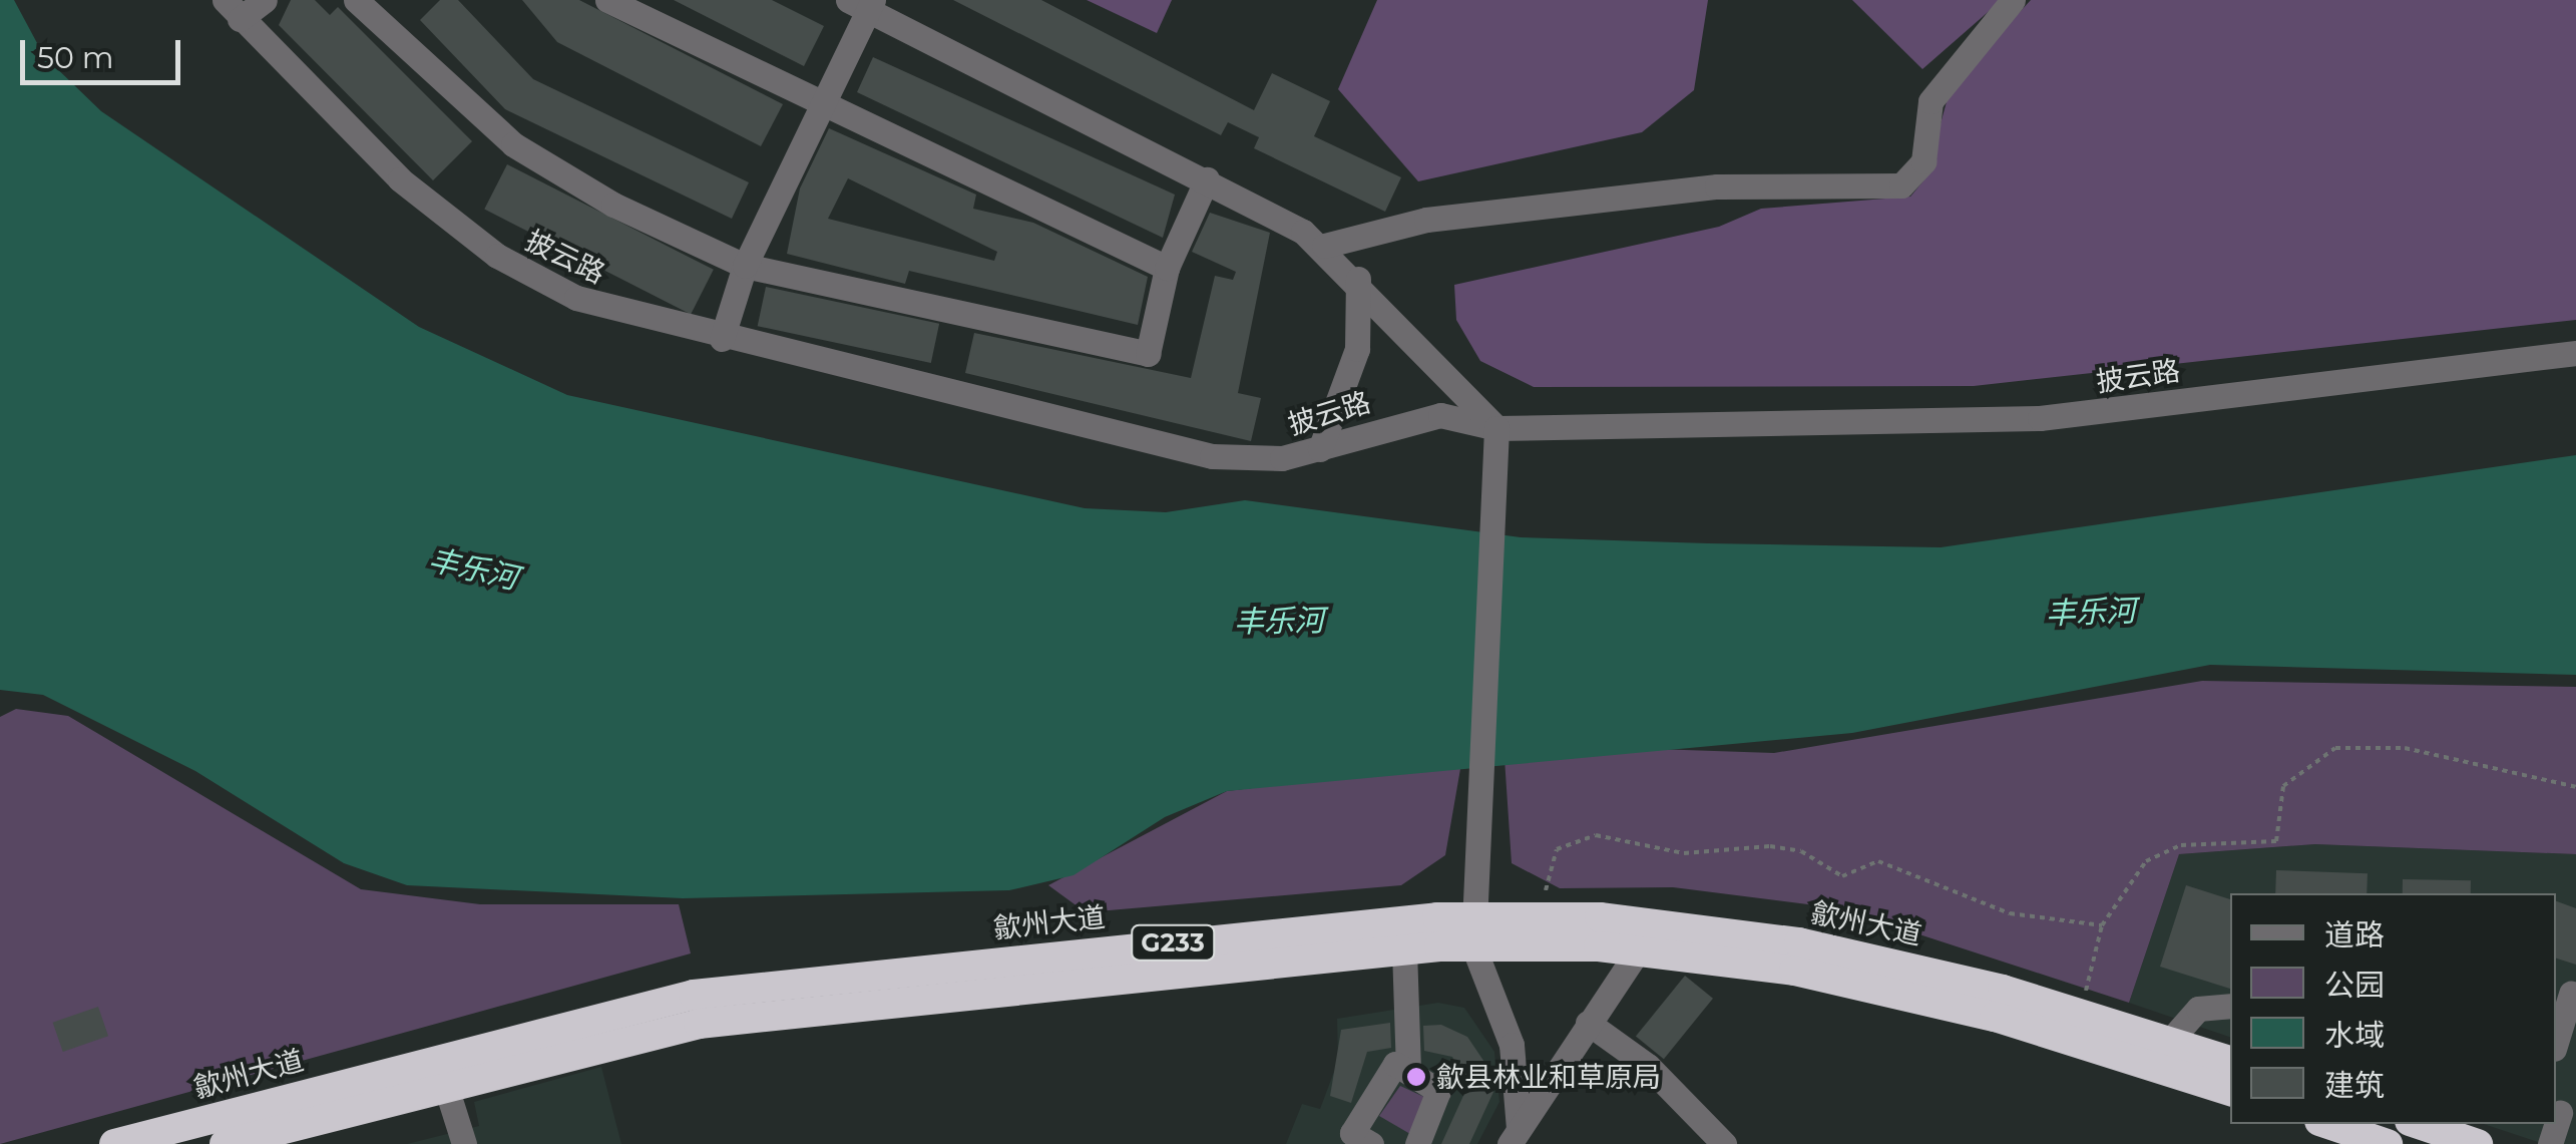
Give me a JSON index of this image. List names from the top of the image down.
{
  "streets": {
    "highway": ["歙州大道", "G233"],
    "street": ["披云路"]
  },
  "water": ["丰乐河"],
  "places": ["歙县林业和草原局"],
  "legend": [
    "道路",
    "公园",
    "水域",
    "建筑"
  ],
  "scale_bar": "50 m"
}
